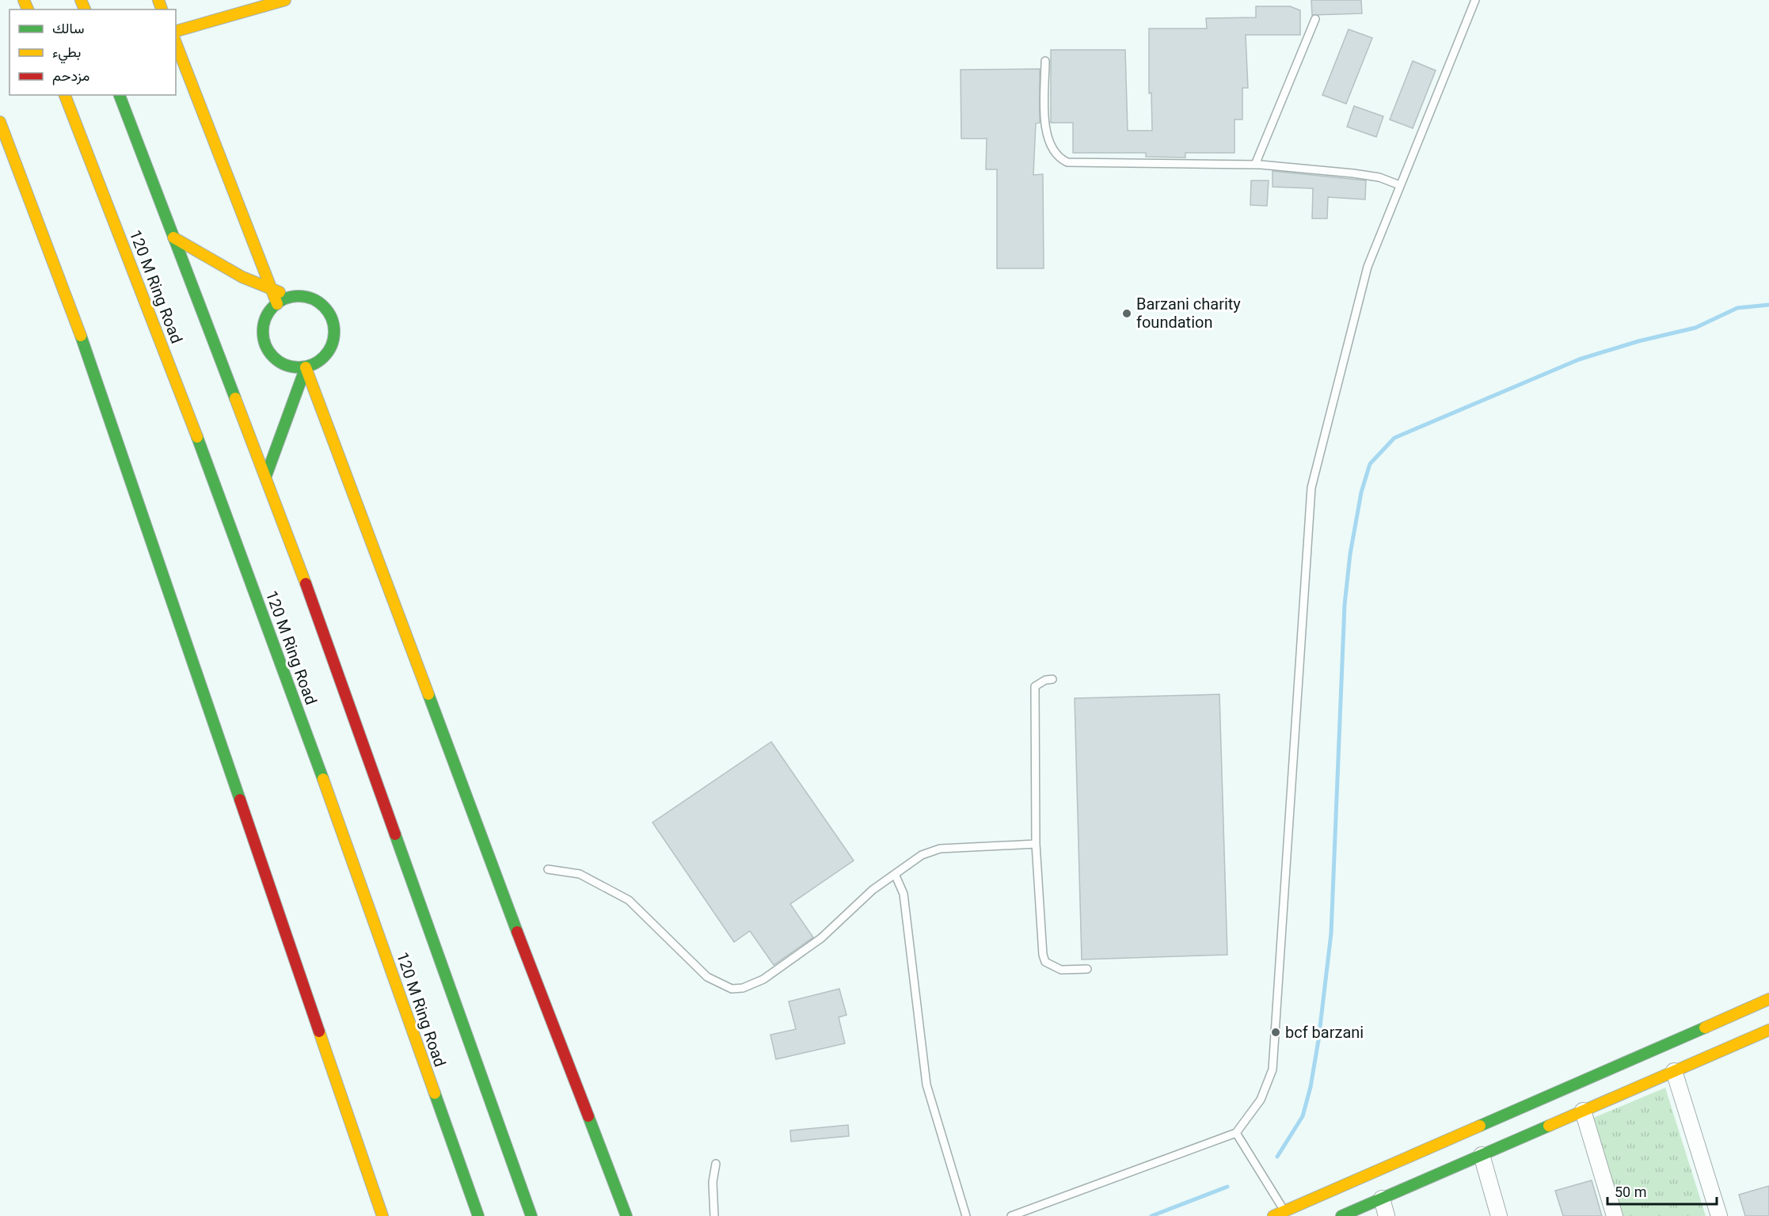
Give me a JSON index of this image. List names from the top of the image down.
{
  "streets": {
    "main road": ["120 M Ring Road"]
  },
  "places": ["Barzani charity foundation", "bcf barzani"],
  "legend": ["سالك", "بطيء", "مزدحم"],
  "scale_bar": "50 m"
}
